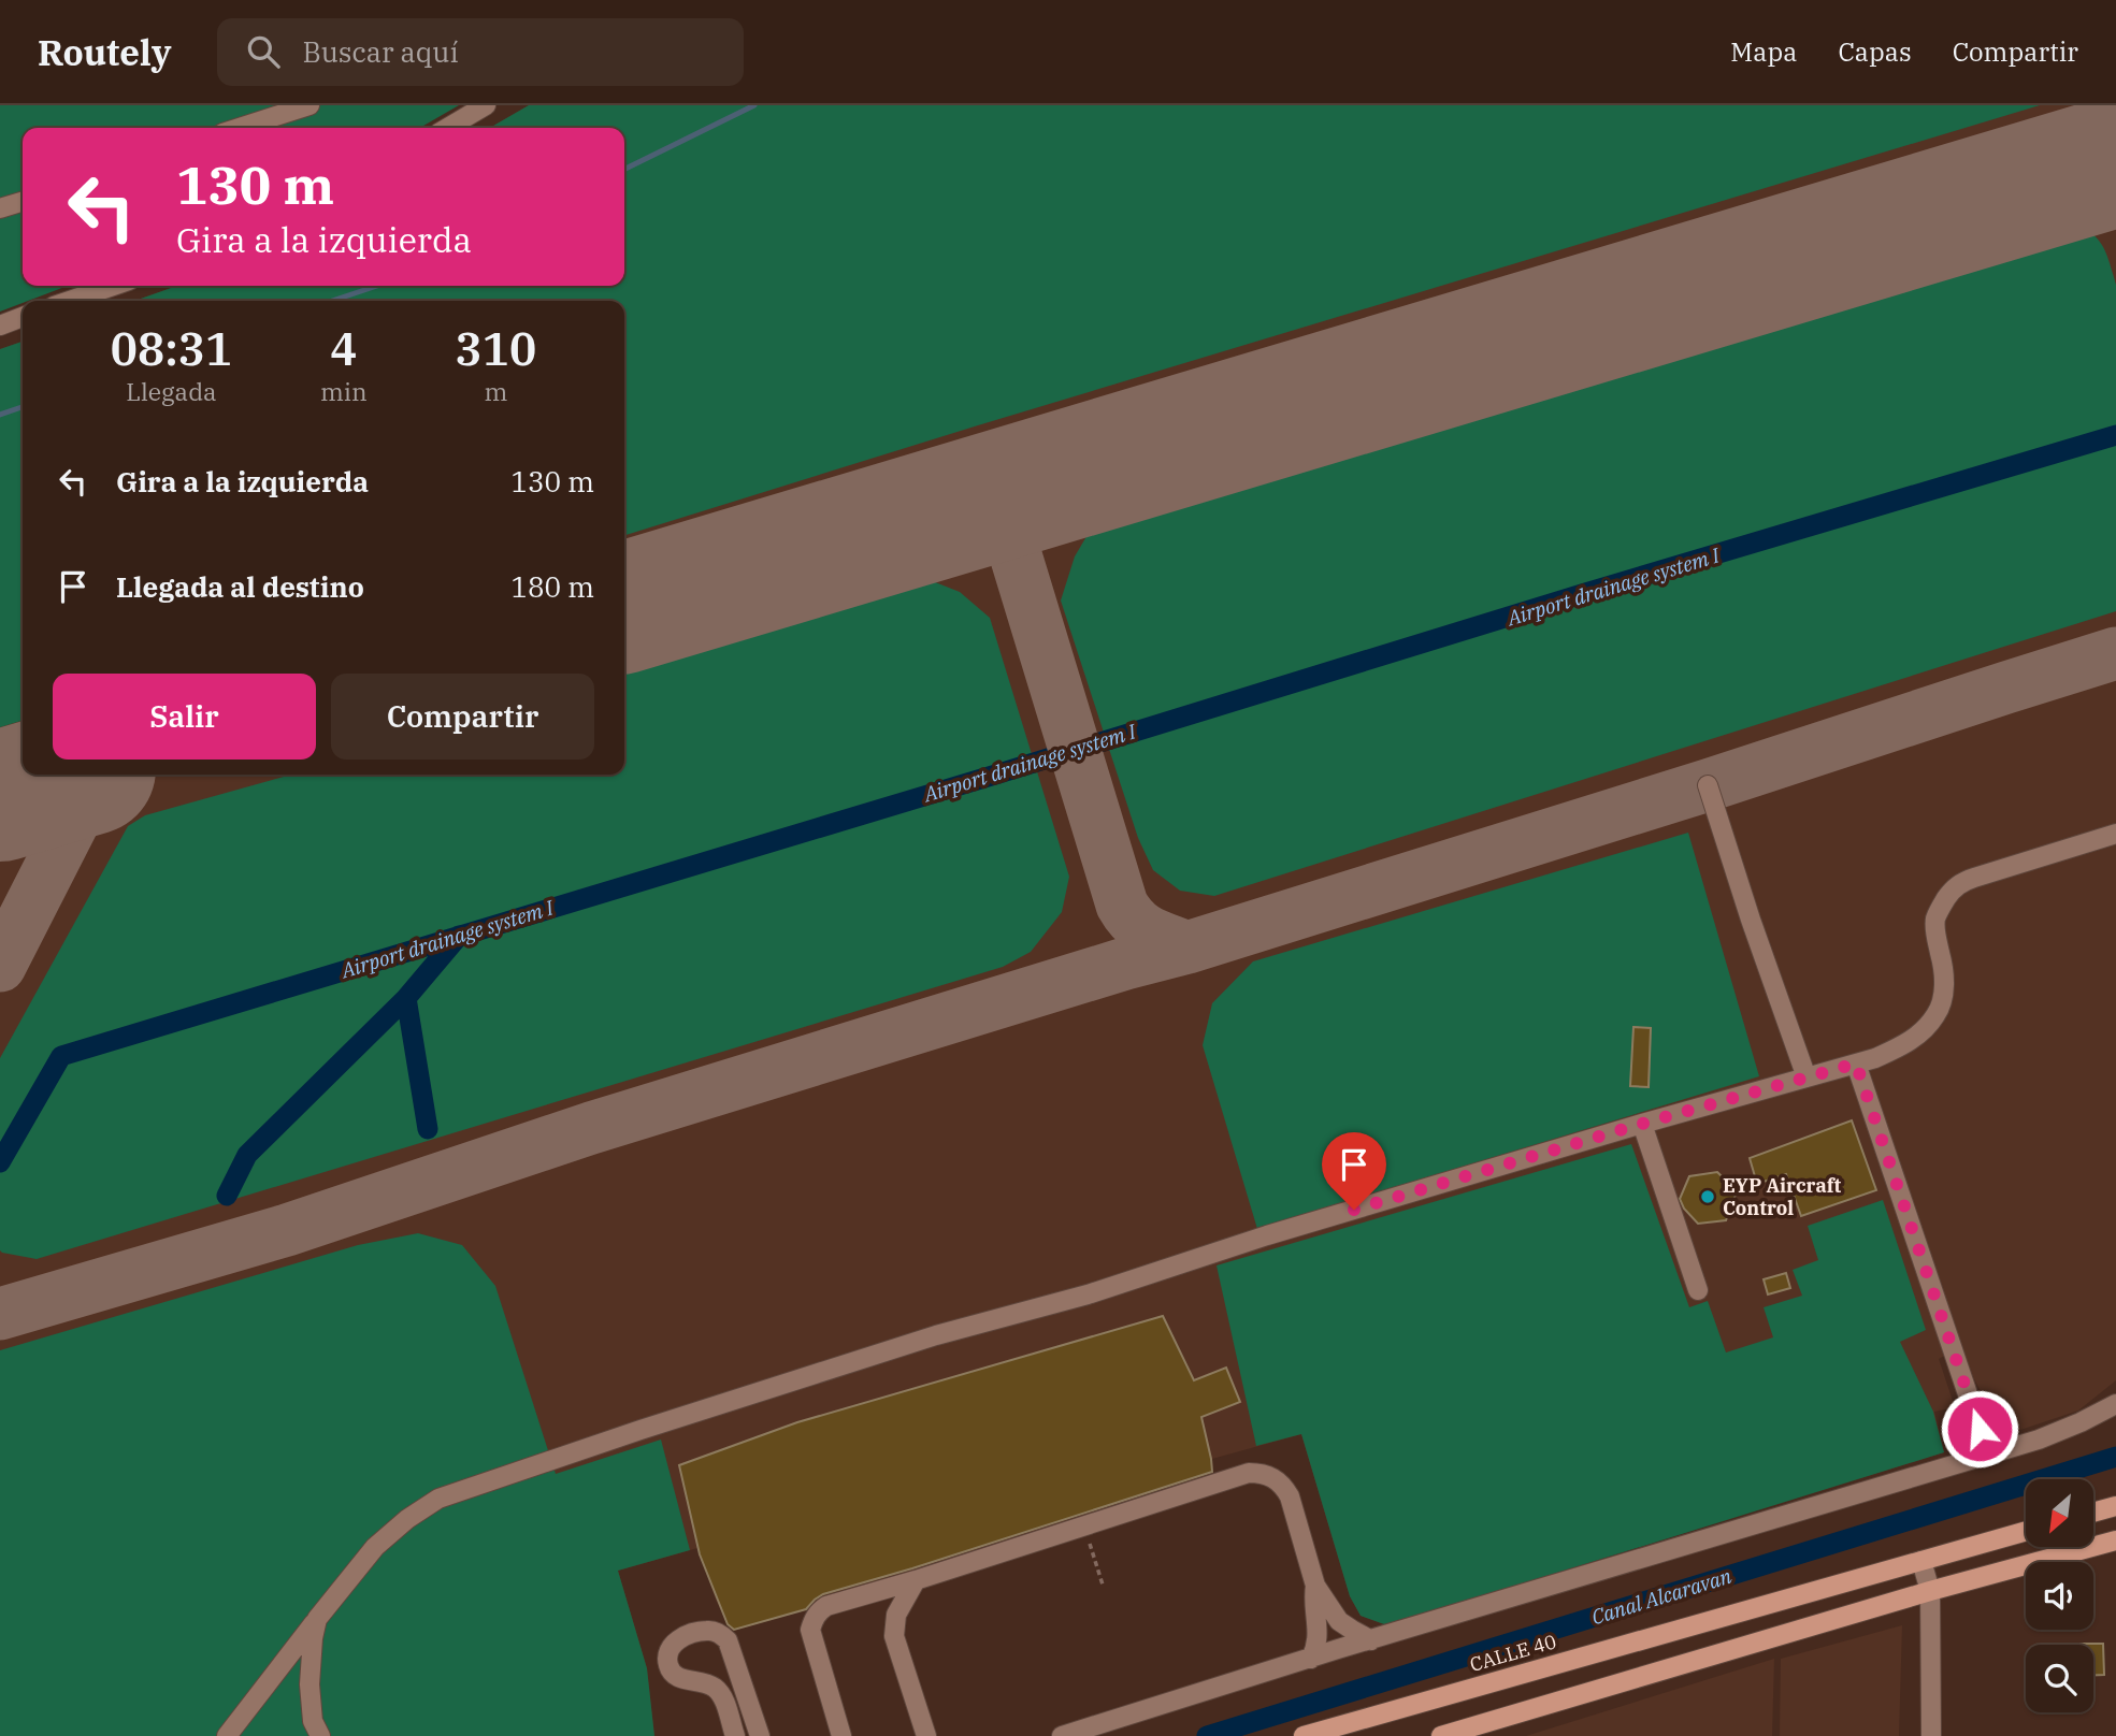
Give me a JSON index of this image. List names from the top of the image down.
{
  "streets": {
    "main road": ["CALLE 40"]
  },
  "water": ["Airport drainage system I", "Canal Alcaravan"],
  "places": ["EYP Aircraft Control"],
  "north": "bottom left",
  "page": {
    "header": "Routely",
    "search": "Buscar aquí",
    "nav": ["Mapa", "Capas", "Compartir"],
    "turn": ["130 m", "Gira a la izquierda"],
    "eta": [
      "08:31",
      "Llegada",
      "4",
      "min",
      "310",
      "m"
    ],
    "list": [
      {
        "name": "Gira a la izquierda",
        "value": "130 m"
      },
      {
        "name": "Llegada al destino",
        "value": "180 m"
      }
    ],
    "buttons": ["Salir", "Compartir"]
  }
}
